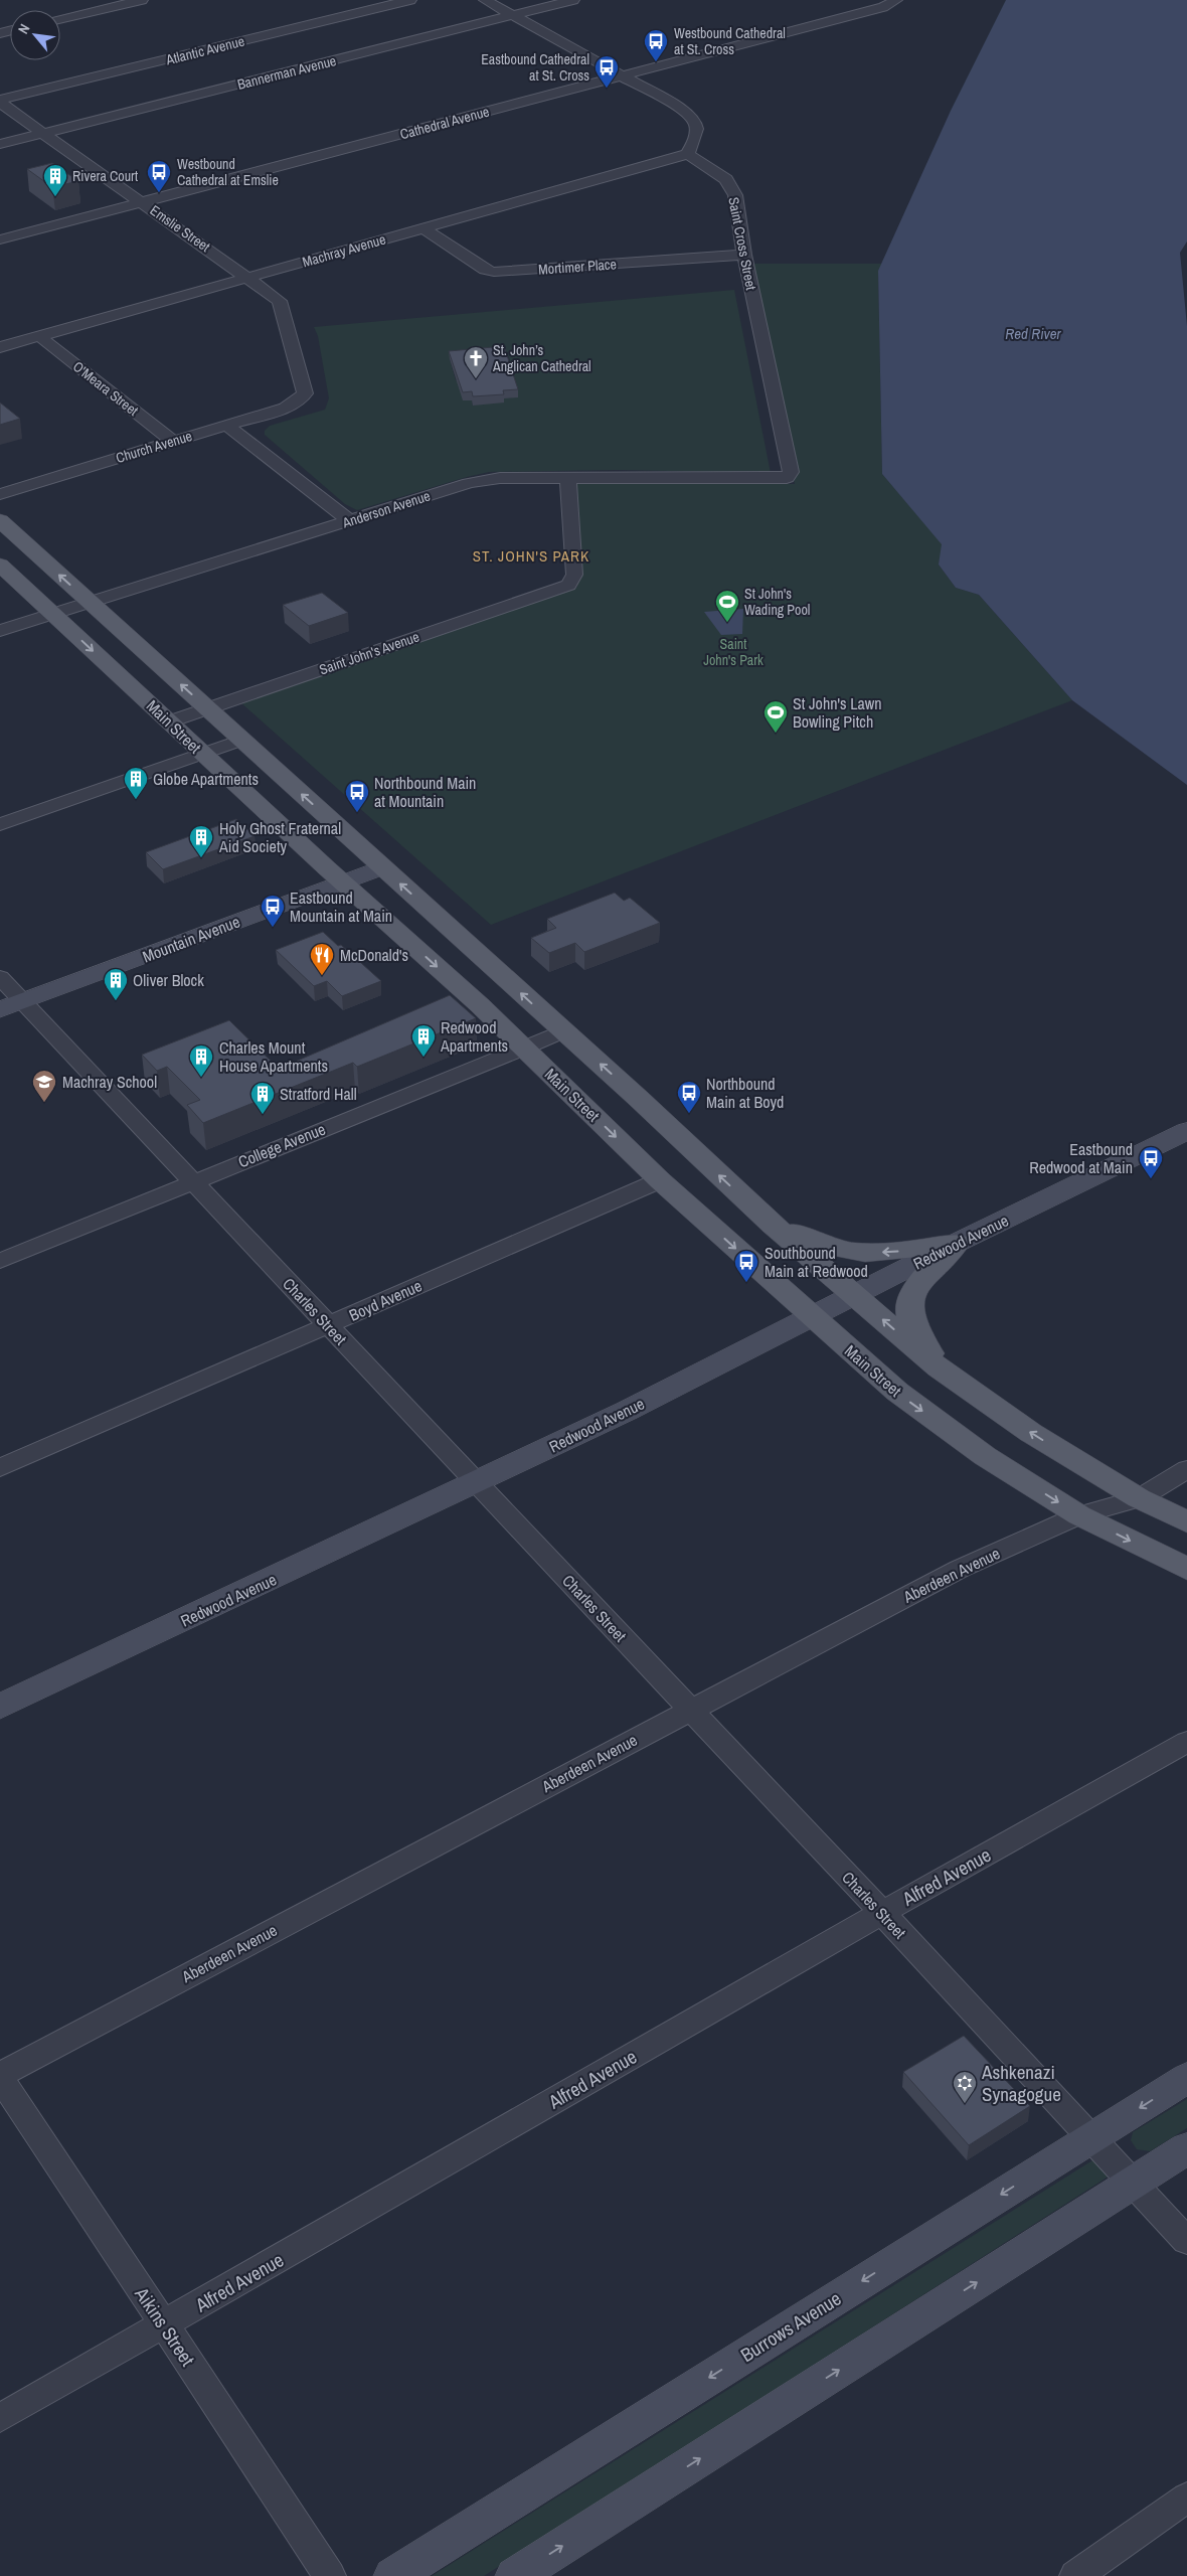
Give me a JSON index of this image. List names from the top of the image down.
{
  "streets": {
    "main road": [
      "Main Street",
      "Mountain Avenue",
      "Redwood Avenue",
      "Burrows Avenue"
    ],
    "street": [
      "Atlantic Avenue",
      "Bannerman Avenue",
      "Cathedral Avenue",
      "Emslie Street",
      "Saint Cross Street",
      "Machray Avenue",
      "Mortimer Place",
      "O'Meara Street",
      "Church Avenue",
      "Anderson Avenue",
      "Saint John's Avenue",
      "College Avenue",
      "Boyd Avenue",
      "Charles Street",
      "Aberdeen Avenue",
      "Alfred Avenue",
      "Aikins Street"
    ]
  },
  "crossings": [
    ["Atlantic Avenue", "Emslie Street"],
    ["Bannerman Avenue", "Emslie Street"],
    ["Cathedral Avenue", "Emslie Street"],
    ["Emslie Street", "Machray Avenue"],
    ["Emslie Street", "Church Avenue"],
    ["Saint Cross Street", "Machray Avenue"],
    ["Saint Cross Street", "Mortimer Place"],
    ["Saint Cross Street", "Anderson Avenue"],
    ["Machray Avenue", "Mortimer Place"],
    ["Machray Avenue", "O'Meara Street"],
    ["O'Meara Street", "Church Avenue"],
    ["Anderson Avenue", "Saint John's Avenue"],
    ["Anderson Avenue", "Main Street"],
    ["Saint John's Avenue", "Main Street"],
    ["Main Street", "Mountain Avenue"],
    ["Main Street", "College Avenue"],
    ["Main Street", "Redwood Avenue"],
    ["Main Street", "Boyd Avenue"],
    ["Main Street", "Aberdeen Avenue"],
    ["Mountain Avenue", "Charles Street"],
    ["College Avenue", "Charles Street"],
    ["Redwood Avenue", "Charles Street"],
    ["Boyd Avenue", "Charles Street"],
    ["Charles Street", "Aberdeen Avenue"],
    ["Charles Street", "Alfred Avenue"],
    ["Charles Street", "Burrows Avenue"],
    ["Aberdeen Avenue", "Aikins Street"],
    ["Alfred Avenue", "Aikins Street"]
  ],
  "districts": ["ST. JOHN'S PARK"],
  "water": ["Red River"],
  "parks": ["Saint John's Park"],
  "places": {
    "bus stop": [
      "Westbound Cathedral at St. Cross",
      "Eastbound Cathedral at St. Cross",
      "Westbound Cathedral at Emslie",
      "Northbound Main at Mountain",
      "Eastbound Mountain at Main",
      "Northbound Main at Boyd",
      "Eastbound Redwood at Main",
      "Southbound Main at Redwood"
    ],
    "building": [
      "Rivera Court",
      "Globe Apartments",
      "Holy Ghost Fraternal Aid Society",
      "Oliver Block",
      "Redwood Apartments",
      "Charles Mount House Apartments",
      "Stratford Hall"
    ],
    "church": ["St. John’s Anglican Cathedral"],
    "sports": ["St John's Wading Pool", "St John's Lawn Bowling Pitch"],
    "restaurant": ["McDonald's"],
    "school or university": ["Machray School"],
    "synagogue": ["Ashkenazi Synagogue"]
  },
  "north": "top left"
}
